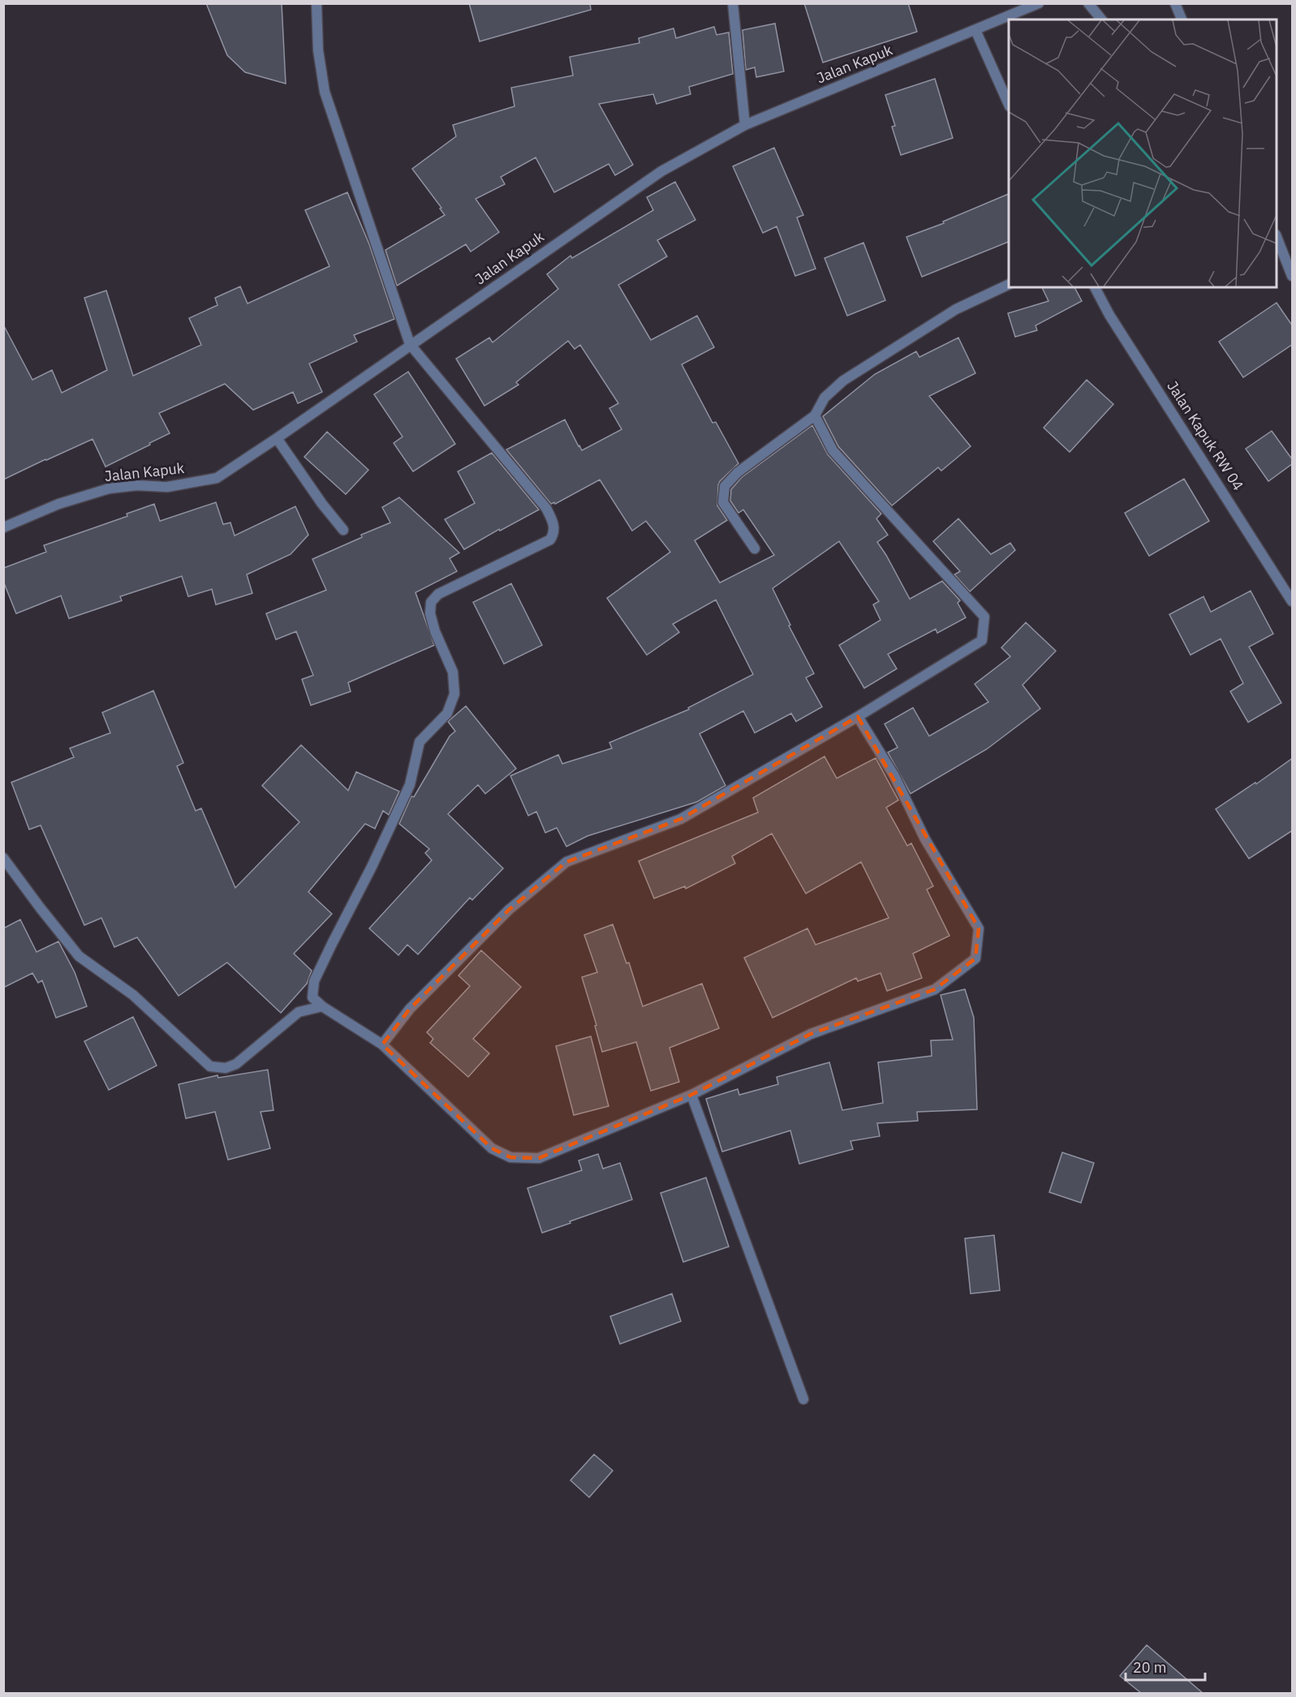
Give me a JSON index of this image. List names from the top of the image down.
{
  "streets": {
    "street": ["Jalan Kapuk", "Jalan Kapuk RW 04"]
  },
  "scale_bar": "20 m"
}
